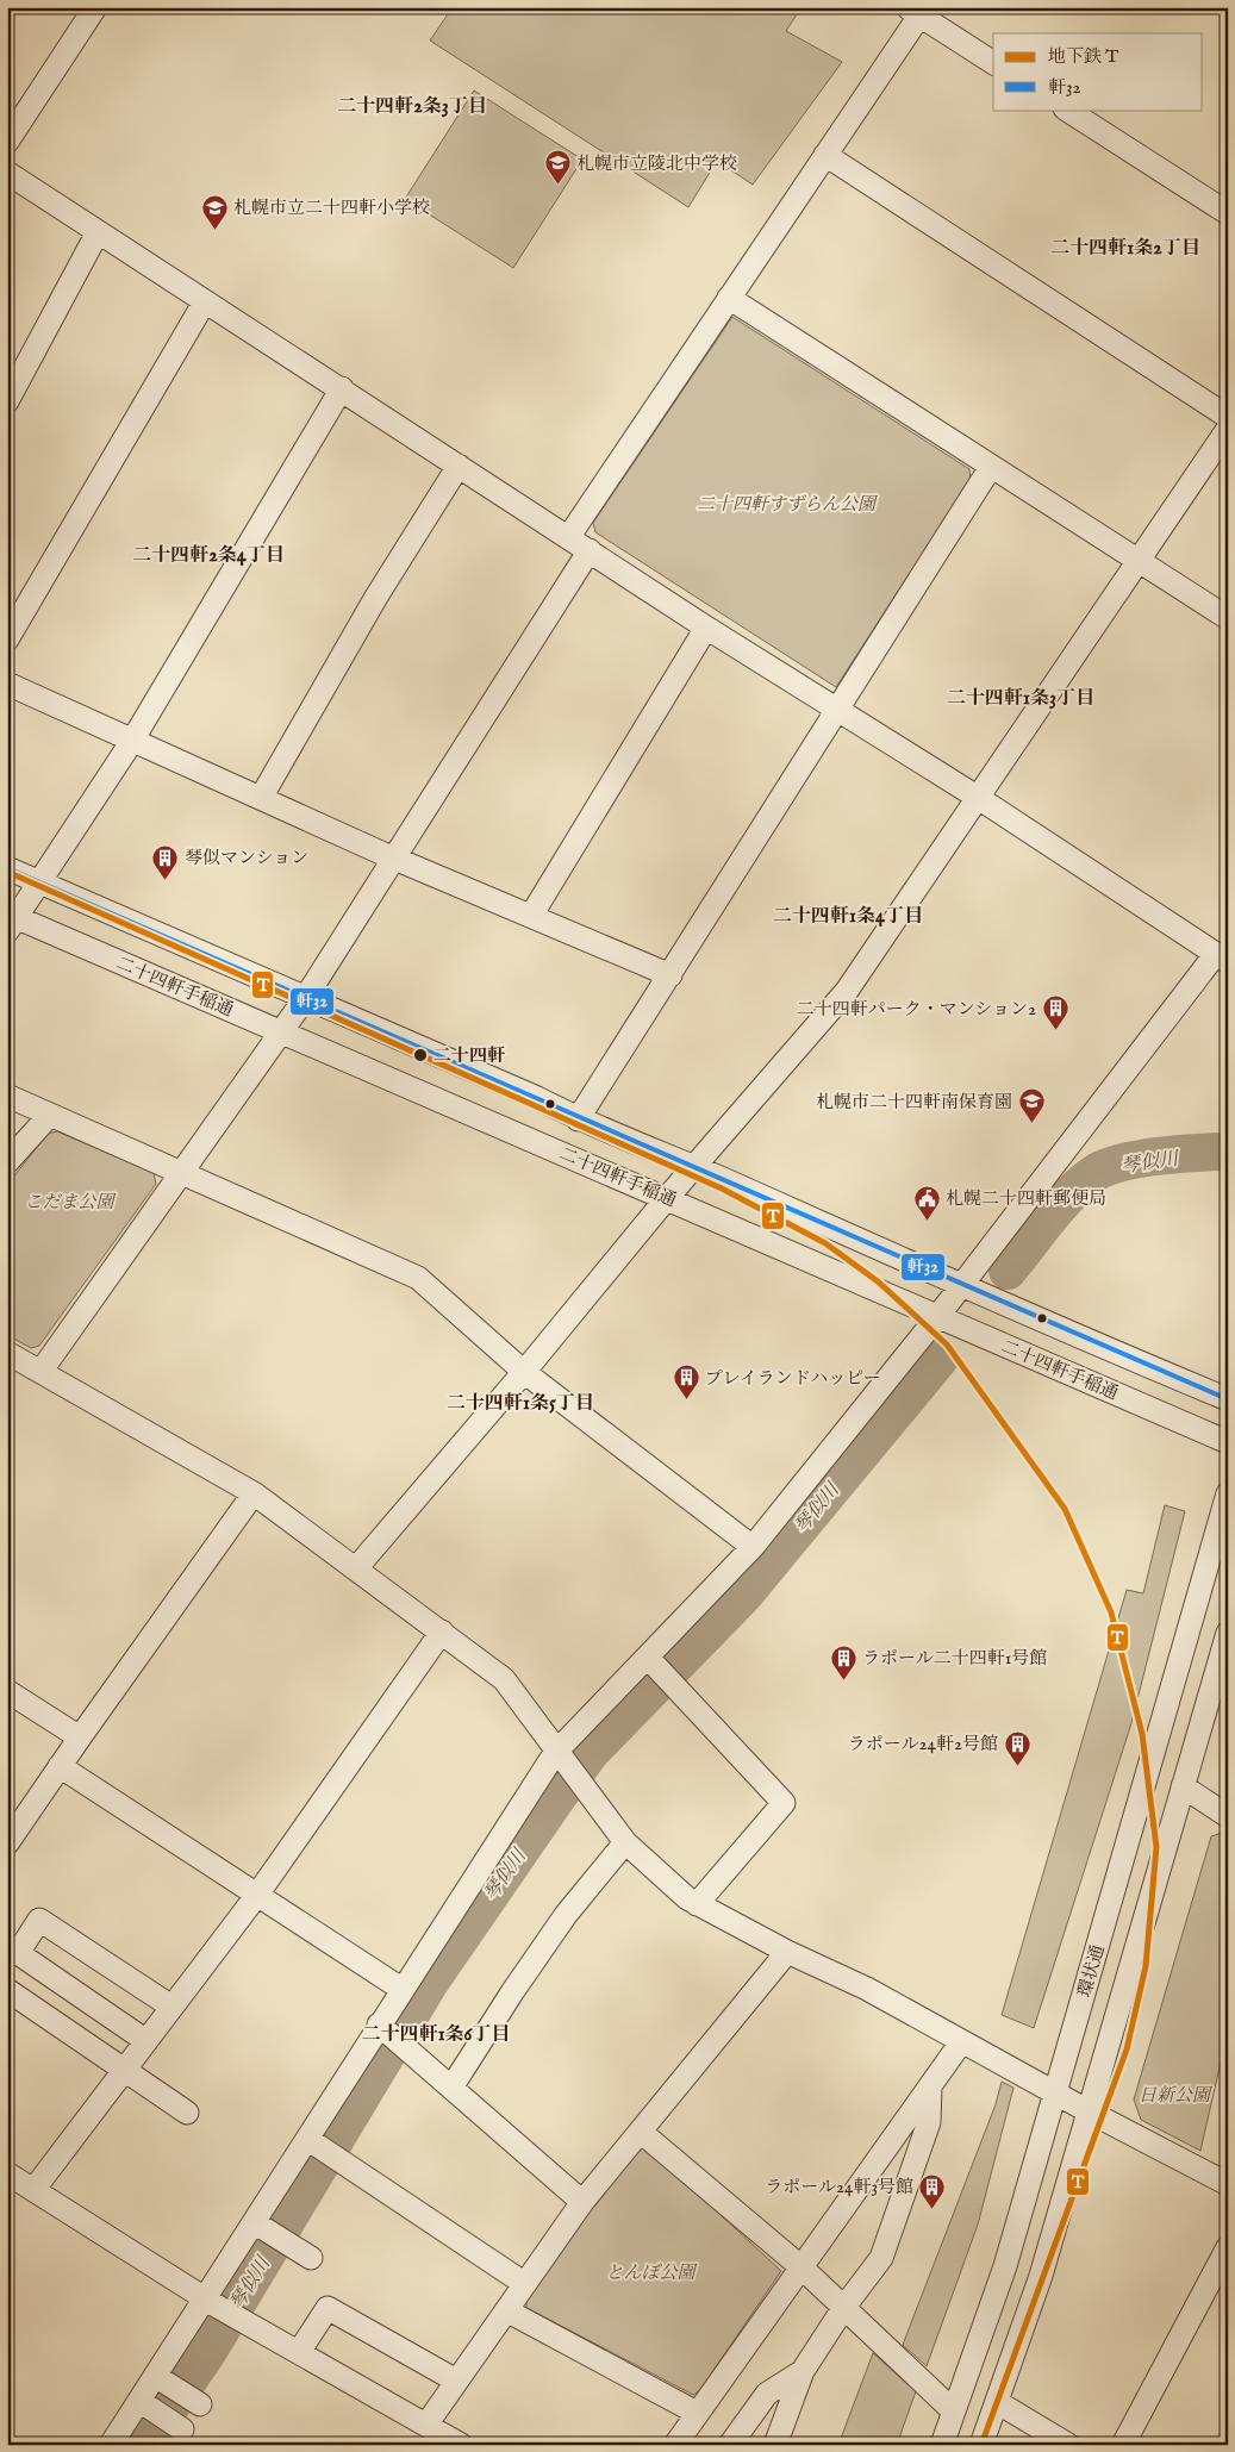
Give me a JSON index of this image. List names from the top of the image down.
{
  "streets": {
    "street": ["二十四軒手稲通", "環状通"]
  },
  "districts": [
    "二十四軒2条3丁目",
    "二十四軒1条2丁目",
    "二十四軒2条4丁目",
    "二十四軒1条3丁目",
    "二十四軒1条4丁目",
    "二十四軒1条5丁目",
    "二十四軒1条6丁目"
  ],
  "water": ["琴似川"],
  "parks": [
    "二十四軒すずらん公園",
    "こだま公園",
    "日新公園",
    "とんぼ公園"
  ],
  "places": {
    "school or university": ["札幌市立陵北中学校", "札幌市立二十四軒小学校", "札幌市二十四軒南保育園"],
    "building": [
      "琴似マンション",
      "二十四軒パーク・マンション2",
      "プレイランドハッピー",
      "ラポール二十四軒1号館",
      "ラポール24軒2号館",
      "ラポール24軒3号館"
    ],
    "other": ["二十四軒"],
    "public building": ["札幌二十四軒郵便局"]
  },
  "lines": ["transit line 軒32", "metro line T"],
  "legend": ["地下鉄 T", "軒32"]
}
